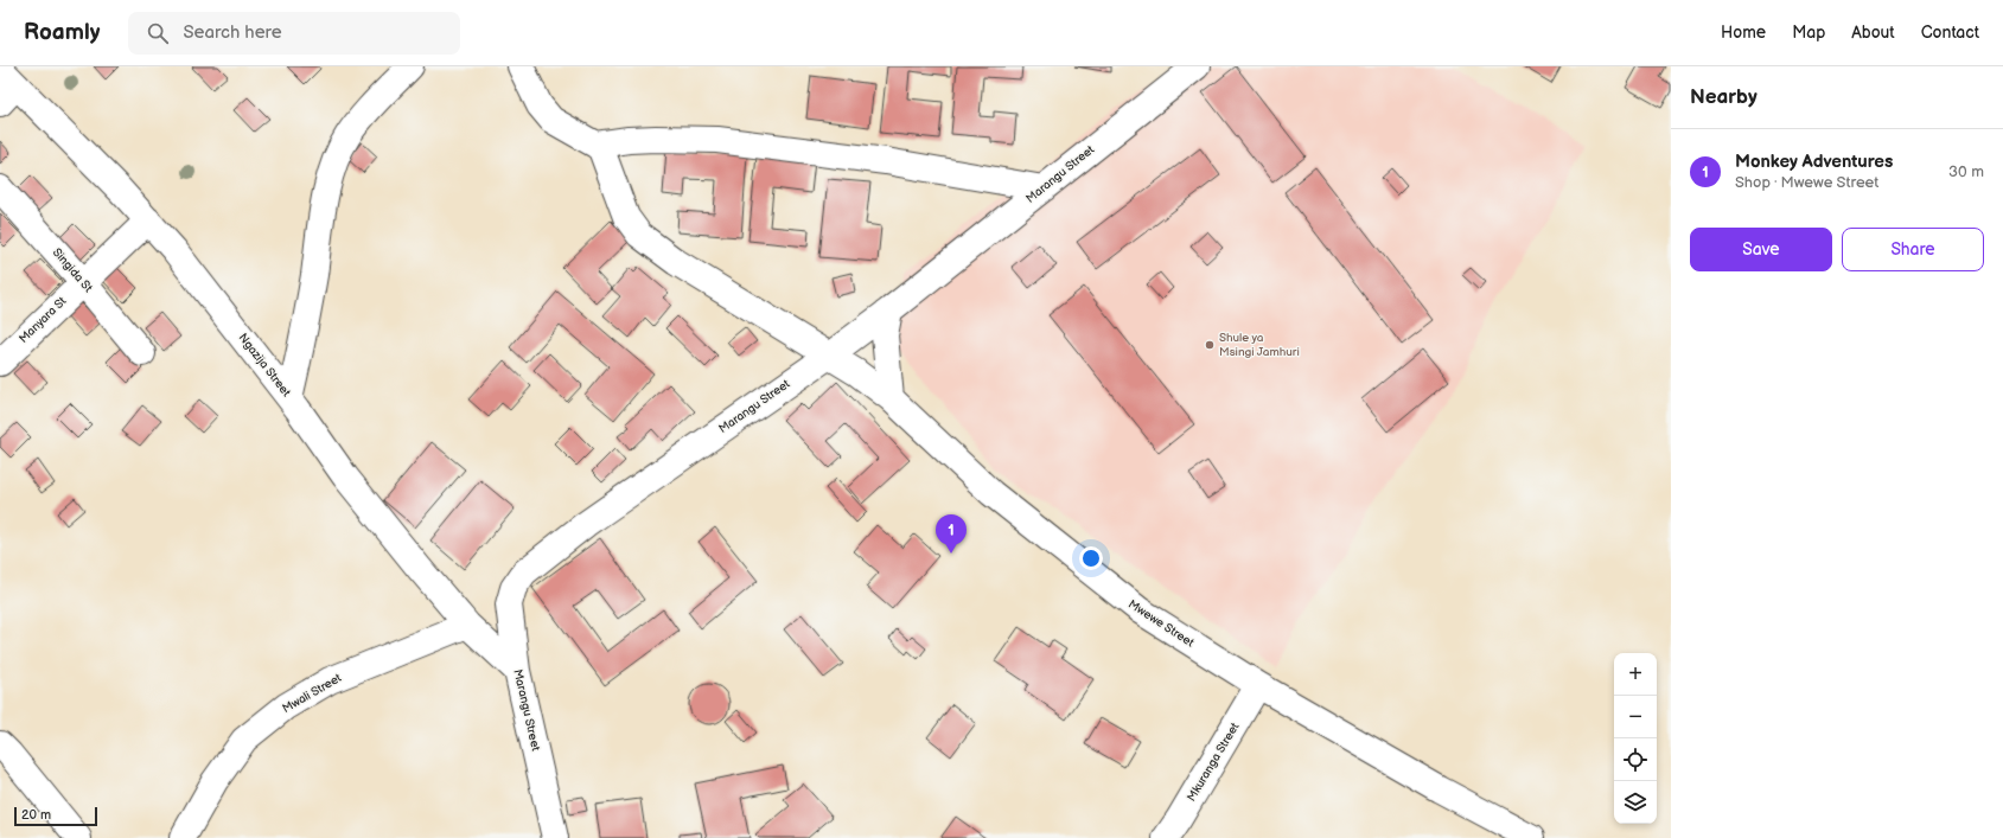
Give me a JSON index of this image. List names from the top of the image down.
{
  "streets": {
    "street": [
      "Marangu Street",
      "Singida St",
      "Manyara St",
      "Ngazija Street",
      "Mwewe Street",
      "Mwali Street",
      "Mkuranga Street"
    ]
  },
  "crossings": [
    ["Marangu Street", "Ngazija Street"],
    ["Marangu Street", "Mwewe Street"],
    ["Singida St", "Manyara St"],
    ["Manyara St", "Ngazija Street"],
    ["Ngazija Street", "Mwali Street"],
    ["Mwewe Street", "Mkuranga Street"]
  ],
  "places": ["Shule ya Msingi Jamhuri"],
  "scale_bar": "20 m",
  "page": {
    "header": "Roamly",
    "search": "Search here",
    "nav": [
      "Home",
      "Map",
      "About",
      "Contact"
    ],
    "heading": "Nearby",
    "list": [
      {
        "mark": "1",
        "name": "Monkey Adventures",
        "note": "Shop · Mwewe Street",
        "value": "30 m"
      }
    ],
    "buttons": ["Save", "Share"],
    "pins": "1",
    "map_buttons": ["+", "−"],
    "scale": "20 m"
  }
}
